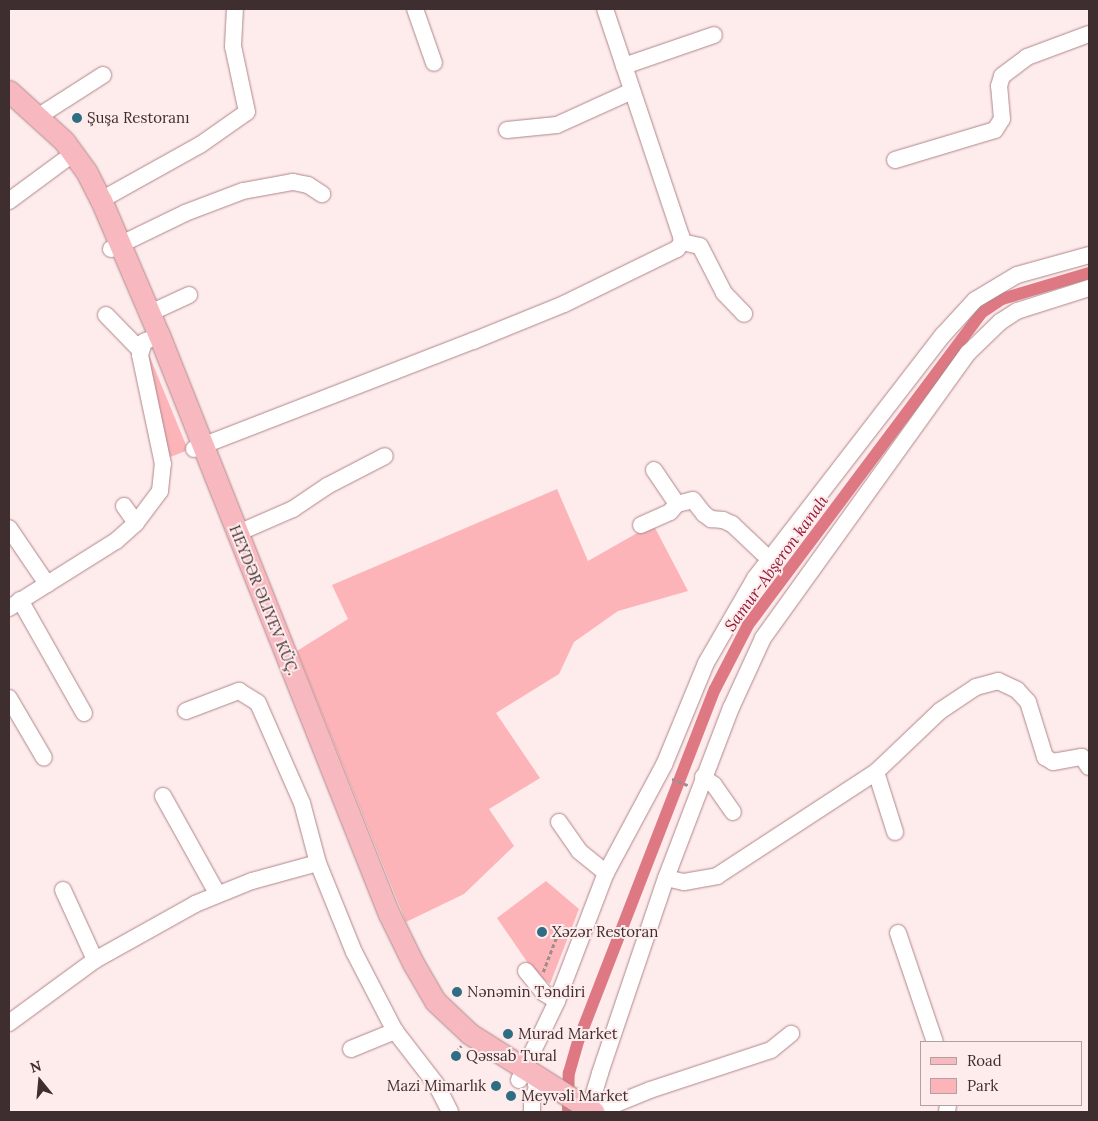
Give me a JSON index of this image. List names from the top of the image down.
{
  "streets": {
    "main road": ["HEYDƏR ƏLIYEV KÜÇ."]
  },
  "water": ["Samur-Abşeron kanalı"],
  "places": [
    "Şuşa Restoranı",
    "Xəzər Restoran",
    "Nənəmin Təndiri",
    "Murad Market",
    "Qəssab Tural",
    "Mazi Mimarlık",
    "Meyvəli Market"
  ],
  "legend": ["Road", "Park"],
  "north": "top"
}
